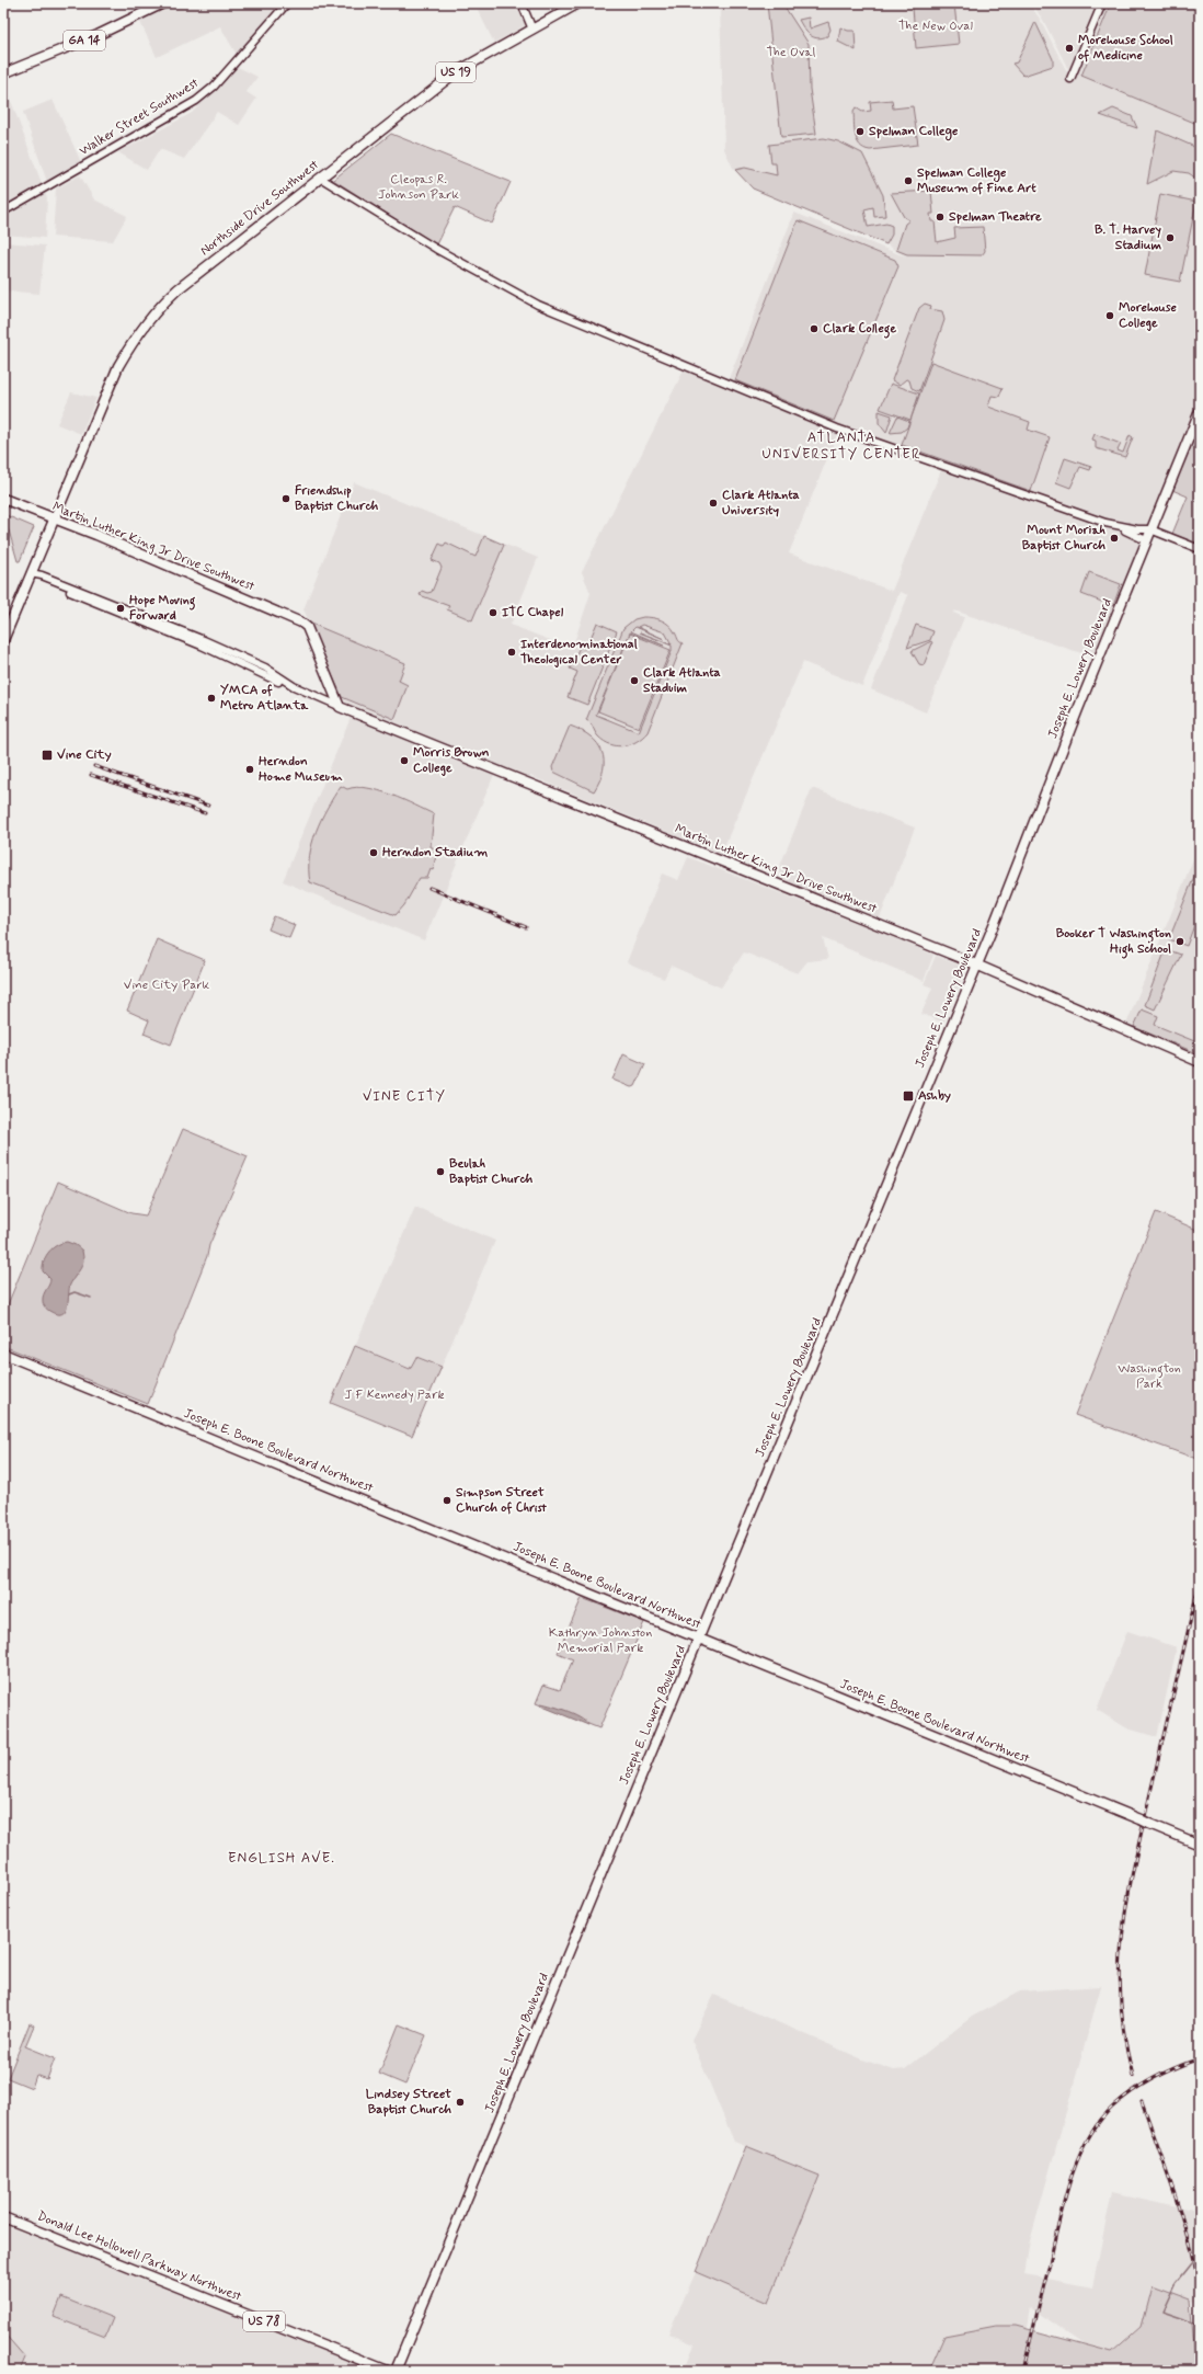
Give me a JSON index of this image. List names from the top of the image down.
{
  "streets": {
    "main road": [
      "GA 14",
      "US 19",
      "Northside Drive Southwest",
      "Martin Luther King Jr Drive Southwest",
      "Joseph E. Lowery Boulevard",
      "Joseph E. Boone Boulevard Northwest",
      "Donald Lee Hollowell Parkway Northwest",
      "US 78"
    ],
    "street": ["Walker Street Southwest"]
  },
  "crossings": [
    ["US 19", "Northside Drive Southwest"],
    ["US 19", "Martin Luther King Jr Drive Southwest"],
    ["Northside Drive Southwest", "Martin Luther King Jr Drive Southwest"],
    ["Martin Luther King Jr Drive Southwest", "Joseph E. Lowery Boulevard"],
    ["Joseph E. Lowery Boulevard", "Joseph E. Boone Boulevard Northwest"]
  ],
  "districts": ["ATLANTA UNIVERSITY CENTER", "VINE CITY", "ENGLISH AVE."],
  "parks": [
    "The New Oval",
    "The Oval",
    "Cleopas R. Johnson Park",
    "Vine City Park",
    "Washington Park",
    "J F Kennedy Park",
    "Kathryn Johnston Memorial Park"
  ],
  "places": {
    "other": [
      "Morehouse School of Medicine",
      "Spelman College",
      "Spelman College Museum of Fine Art",
      "Spelman Theatre",
      "B. T. Harvey Stadium",
      "Morehouse College",
      "Clark College",
      "Friendship Baptist Church",
      "Clark Atlanta University",
      "Mount Moriah Baptist Church",
      "Hope Moving Forward",
      "ITC Chapel",
      "Interdenominational Theological Center",
      "Clark Atlanta Staduim",
      "YMCA of Metro Atlanta",
      "Morris Brown College",
      "Herndon Home Museum",
      "Herndon Stadium",
      "Booker T Washington High School",
      "Beulah Baptist Church",
      "Simpson Street Church of Christ",
      "Lindsey Street Baptist Church"
    ],
    "transit": ["Vine City", "Ashby"]
  }
}
